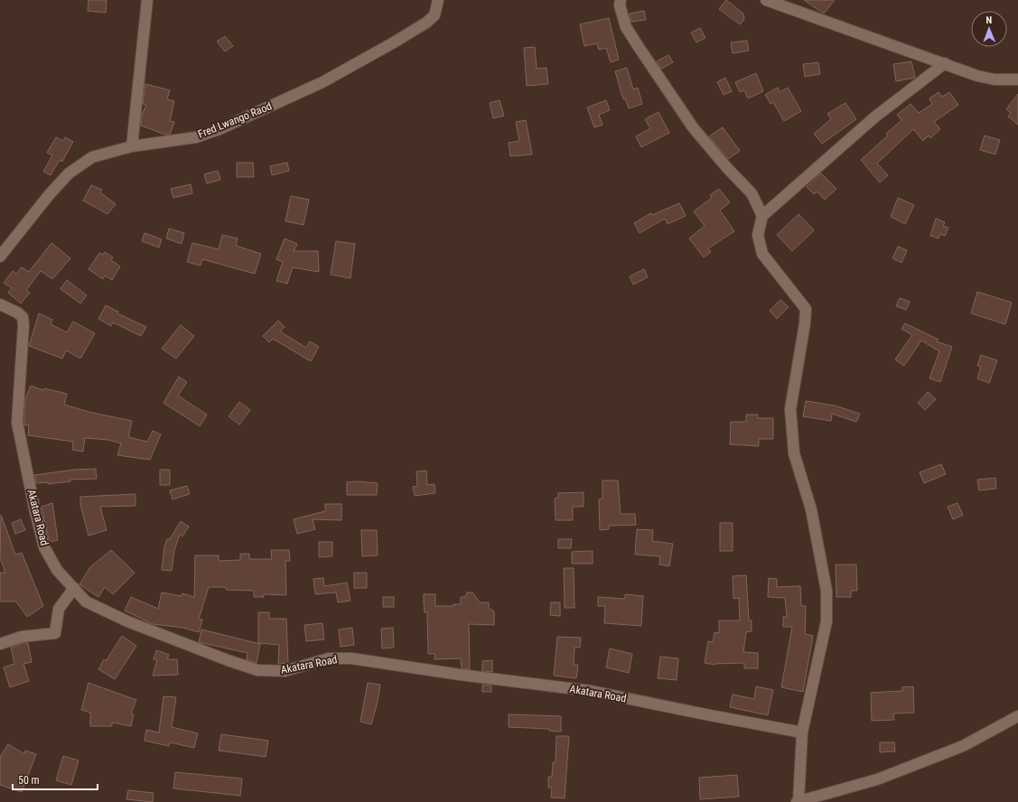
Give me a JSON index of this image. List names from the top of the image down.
{
  "streets": {
    "street": ["Fred Lwango Raod", "Akatara Road"]
  },
  "scale_bar": "50 m",
  "north": "top"
}
